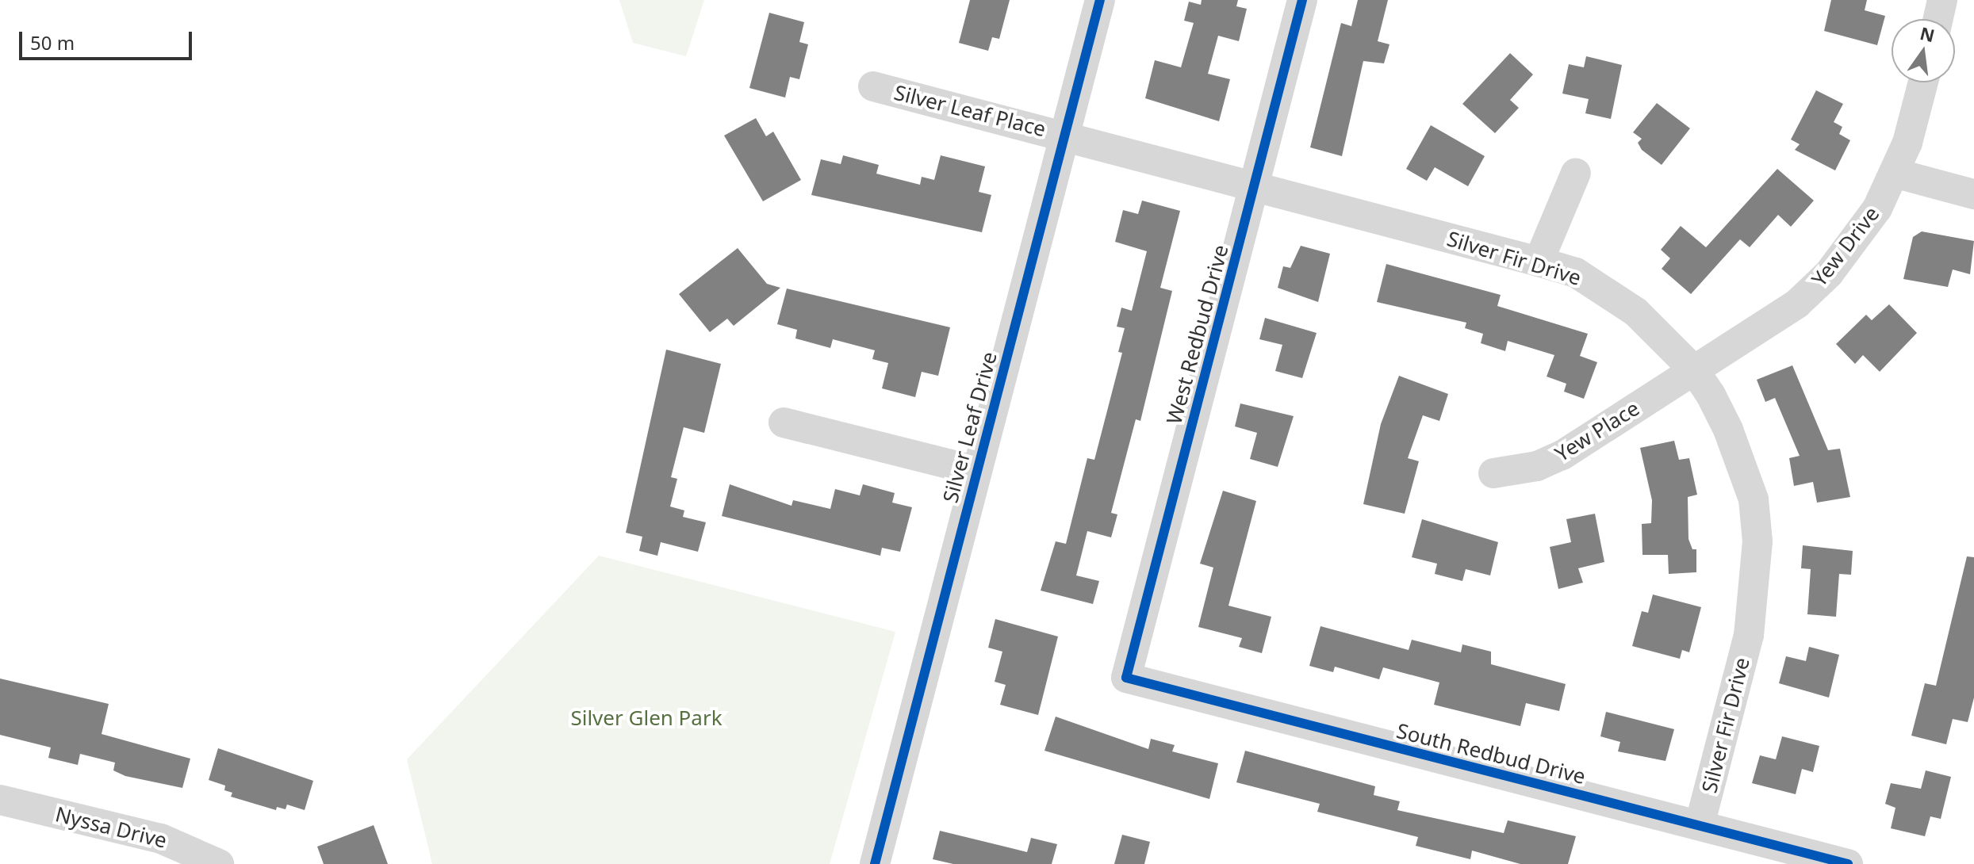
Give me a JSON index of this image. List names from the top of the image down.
{
  "streets": {
    "street": [
      "Silver Leaf Place",
      "Yew Drive",
      "Silver Fir Drive",
      "West Redbud Drive",
      "Silver Leaf Drive",
      "Yew Place",
      "South Redbud Drive",
      "Nyssa Drive"
    ]
  },
  "crossings": [
    ["Silver Leaf Place", "Silver Fir Drive"],
    ["Silver Leaf Place", "Silver Leaf Drive"],
    ["Yew Drive", "Silver Fir Drive"],
    ["Yew Drive", "Yew Place"],
    ["Silver Fir Drive", "West Redbud Drive"],
    ["Silver Fir Drive", "Silver Leaf Drive"],
    ["Silver Fir Drive", "Yew Place"],
    ["Silver Fir Drive", "South Redbud Drive"],
    ["West Redbud Drive", "South Redbud Drive"]
  ],
  "parks": ["Silver Glen Park"],
  "scale_bar": "50 m",
  "north": "top"
}
